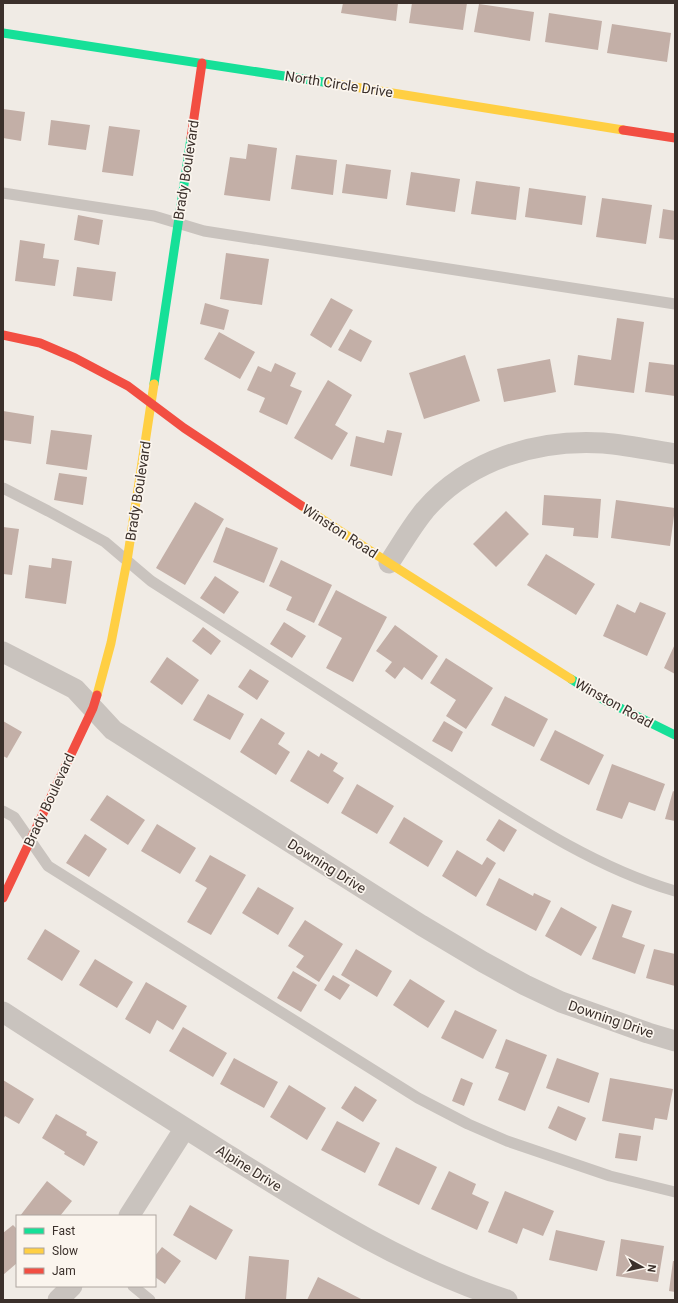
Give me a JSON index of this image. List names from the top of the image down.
{
  "streets": {
    "street": [
      "North Circle Drive",
      "Brady Boulevard",
      "Winston Road",
      "Downing Drive",
      "Alpine Drive"
    ]
  },
  "crossings": [
    ["North Circle Drive", "Brady Boulevard"],
    ["Brady Boulevard", "Winston Road"],
    ["Brady Boulevard", "Downing Drive"]
  ],
  "legend": ["Fast", "Slow", "Jam"],
  "north": "right"
}
